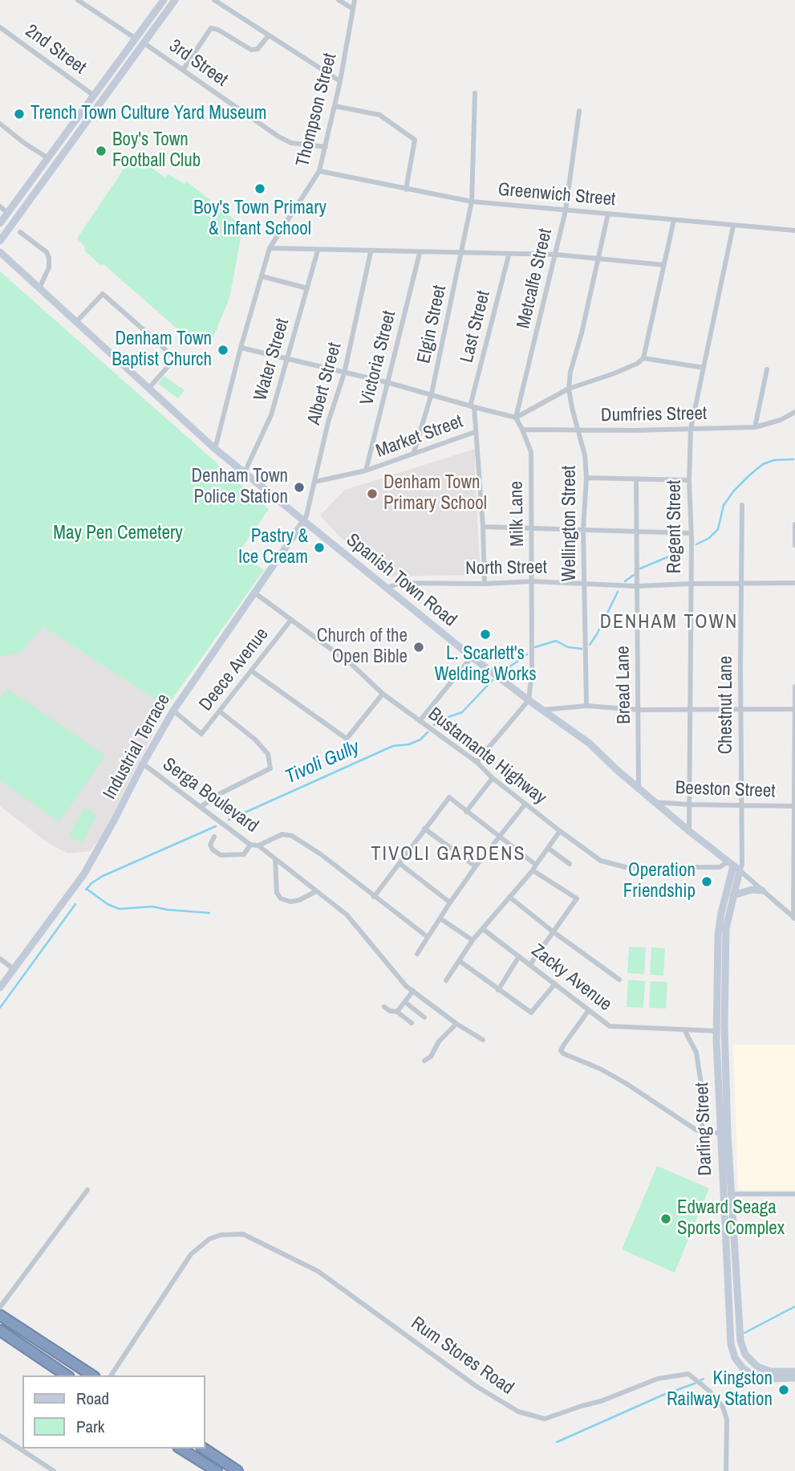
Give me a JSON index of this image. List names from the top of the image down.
{
  "streets": {
    "street": [
      "2nd Street",
      "3rd Street",
      "Thompson Street",
      "Greenwich Street",
      "Metcalfe Street",
      "Elgin Street",
      "Last Street",
      "Victoria Street",
      "Water Street",
      "Albert Street",
      "Dumfries Street",
      "Market Street",
      "Milk Lane",
      "Wellington Street",
      "Regent Street",
      "North Street",
      "Spanish Town Road",
      "Deece Avenue",
      "Bread Lane",
      "Chestnut Lane",
      "Industrial Terrace",
      "Bustamante Highway",
      "Beeston Street",
      "Serga Boulevard",
      "Zacky Avenue",
      "Darling Street",
      "Rum Stores Road"
    ]
  },
  "crossings": [
    ["3rd Street", "Thompson Street"],
    ["Thompson Street", "Greenwich Street"],
    ["Thompson Street", "Spanish Town Road"],
    ["Greenwich Street", "Metcalfe Street"],
    ["Greenwich Street", "Elgin Street"],
    ["Greenwich Street", "Wellington Street"],
    ["Greenwich Street", "Regent Street"],
    ["Metcalfe Street", "Market Street"],
    ["Elgin Street", "Market Street"],
    ["Last Street", "Market Street"],
    ["Victoria Street", "Market Street"],
    ["Water Street", "Spanish Town Road"],
    ["Albert Street", "Market Street"],
    ["Albert Street", "Spanish Town Road"],
    ["Albert Street", "Industrial Terrace"],
    ["Dumfries Street", "Milk Lane"],
    ["Dumfries Street", "Wellington Street"],
    ["Dumfries Street", "Regent Street"],
    ["Milk Lane", "North Street"],
    ["Milk Lane", "Spanish Town Road"],
    ["Wellington Street", "North Street"],
    ["Regent Street", "North Street"],
    ["Regent Street", "Spanish Town Road"],
    ["Regent Street", "Beeston Street"],
    ["North Street", "Spanish Town Road"],
    ["North Street", "Bread Lane"],
    ["North Street", "Chestnut Lane"],
    ["Spanish Town Road", "Bread Lane"],
    ["Spanish Town Road", "Chestnut Lane"],
    ["Spanish Town Road", "Industrial Terrace"],
    ["Spanish Town Road", "Bustamante Highway"],
    ["Spanish Town Road", "Beeston Street"],
    ["Spanish Town Road", "Darling Street"],
    ["Deece Avenue", "Industrial Terrace"],
    ["Deece Avenue", "Bustamante Highway"],
    ["Chestnut Lane", "Beeston Street"],
    ["Chestnut Lane", "Darling Street"],
    ["Industrial Terrace", "Bustamante Highway"],
    ["Industrial Terrace", "Serga Boulevard"],
    ["Bustamante Highway", "Darling Street"],
    ["Zacky Avenue", "Darling Street"]
  ],
  "districts": ["DENHAM TOWN", "TIVOLI GARDENS"],
  "water": ["Tivoli Gully"],
  "parks": ["May Pen Cemetery"],
  "places": [
    "Trench Town Culture Yard Museum",
    "Boy's Town Football Club",
    "Boy's Town Primary & Infant School",
    "Denham Town Baptist Church",
    "Denham Town Police Station",
    "Denham Town Primary School",
    "Pastry & Ice Cream",
    "L. Scarlett's Welding Works",
    "Church of the Open Bible",
    "Operation Friendship",
    "Edward Seaga Sports Complex",
    "Kingston Railway Station"
  ],
  "legend": ["Road", "Park"]
}
